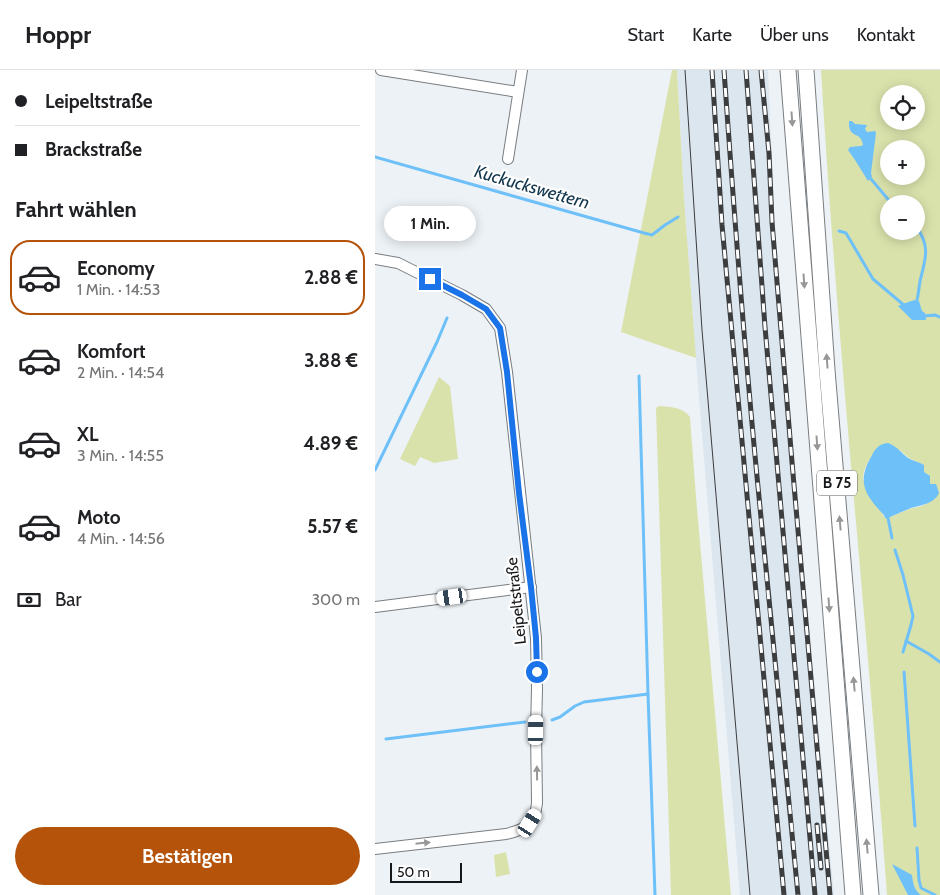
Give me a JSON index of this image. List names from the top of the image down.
{
  "streets": {
    "highway": ["B 75"],
    "street": ["Leipeltstraße"]
  },
  "water": ["Kuckuckswettern"],
  "scale_bar": "50 m",
  "page": {
    "header": "Hoppr",
    "nav": [
      "Start",
      "Karte",
      "Über uns",
      "Kontakt"
    ],
    "banner": ["Leipeltstraße", "Brackstraße"],
    "map_buttons": ["+", "−"],
    "heading": "Fahrt wählen",
    "bubble": "1 Min.",
    "list": [
      {
        "name": "Economy",
        "note": "1 Min. · 14:53",
        "value": "2.88 €"
      },
      {
        "name": "Komfort",
        "note": "2 Min. · 14:54",
        "value": "3.88 €"
      },
      {
        "name": "XL",
        "note": "3 Min. · 14:55",
        "value": "4.89 €"
      },
      {
        "name": "Moto",
        "note": "4 Min. · 14:56",
        "value": "5.57 €"
      }
    ],
    "pay": ["Bar", "300 m"],
    "buttons": "Bestätigen",
    "scale": "50 m"
  }
}
